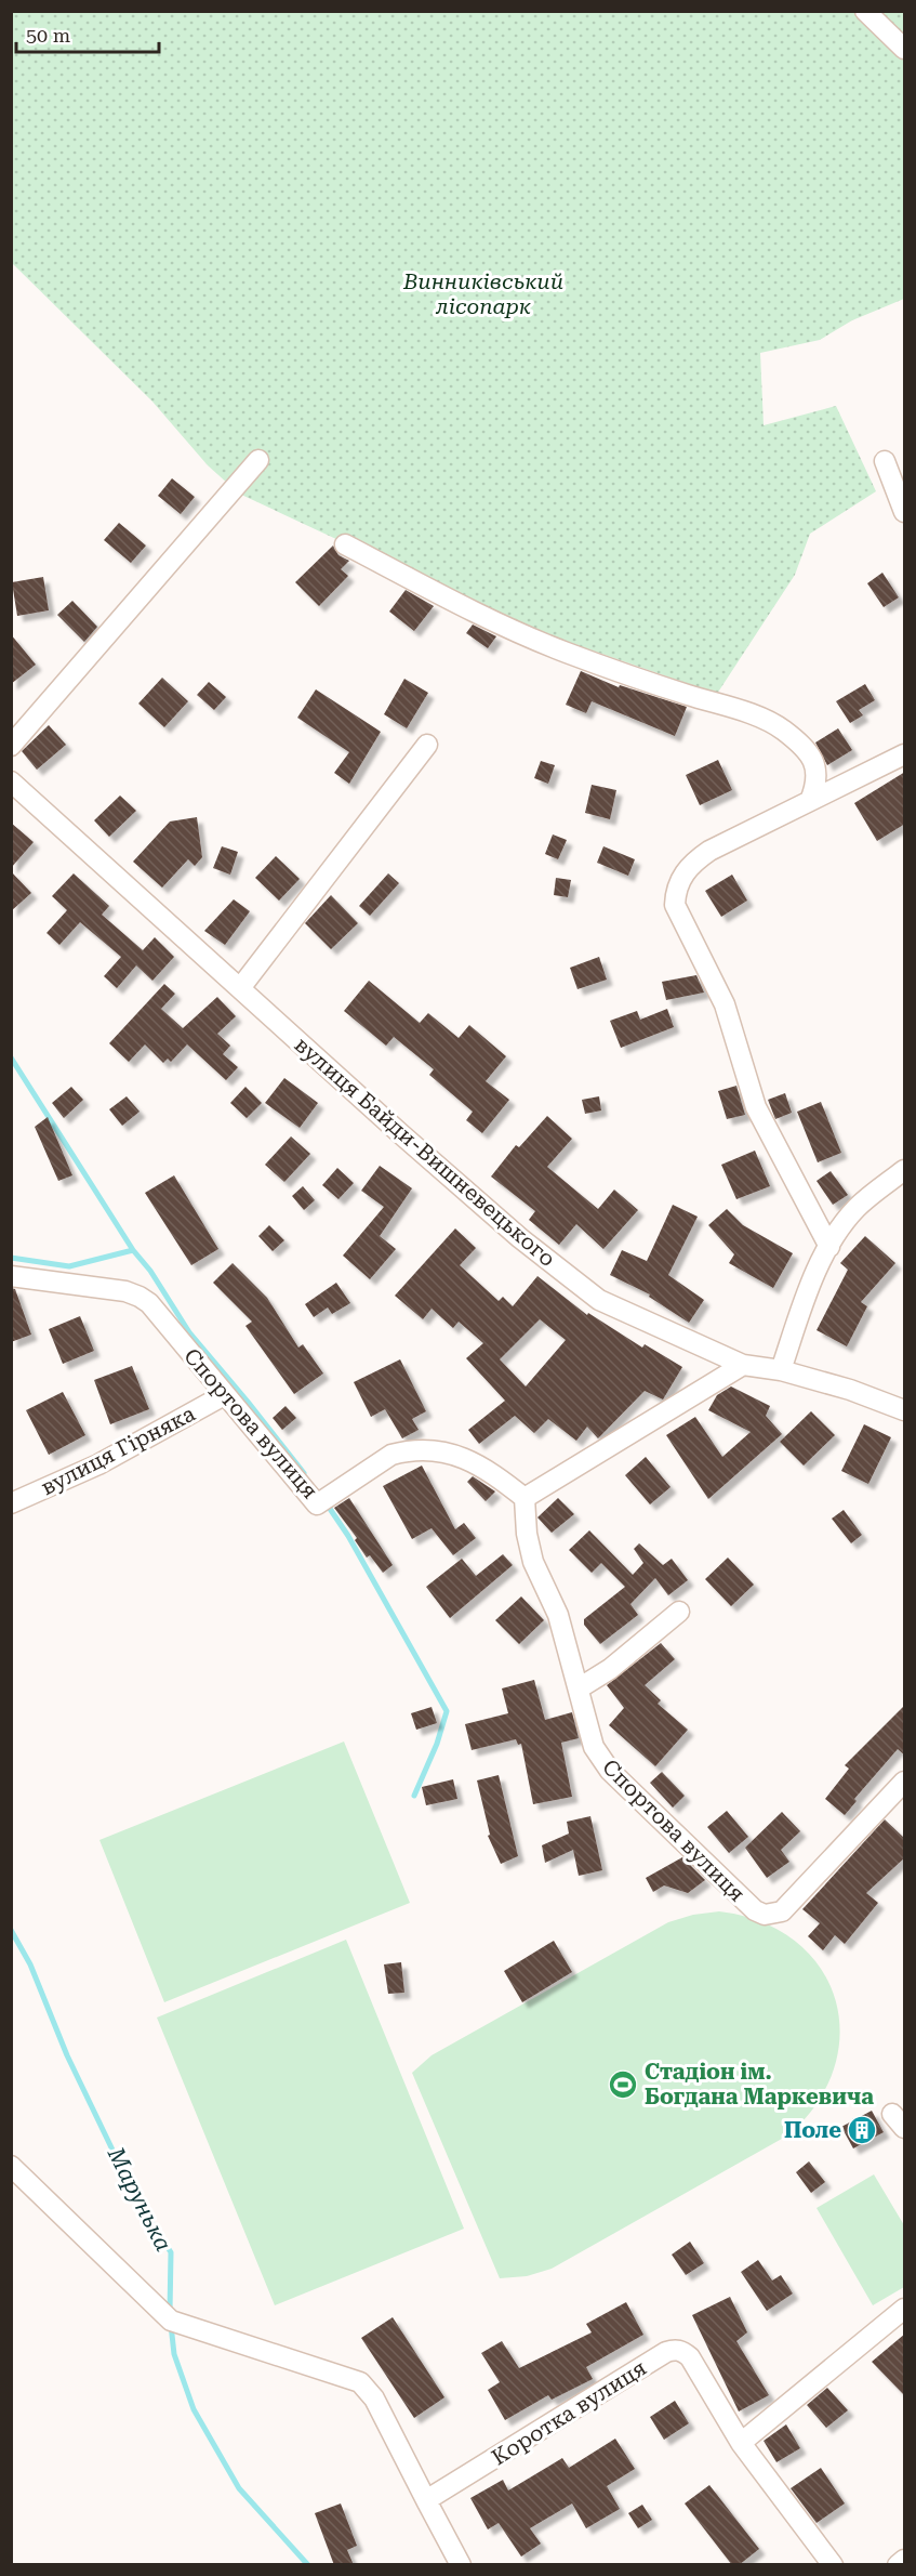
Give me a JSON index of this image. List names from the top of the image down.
{
  "streets": {
    "street": [
      "вулиця Байди-Вишневецького",
      "Спортова вулиця",
      "вулиця Гірняка",
      "Коротка вулиця"
    ]
  },
  "crossings": [
    ["Спортова вулиця", "вулиця Гірняка"]
  ],
  "water": ["Марунька"],
  "parks": ["Винниківський лісопарк"],
  "places": {
    "sports": ["Стадіон ім. Богдана Маркевича"],
    "building": ["Поле"]
  },
  "scale_bar": "50 m"
}
